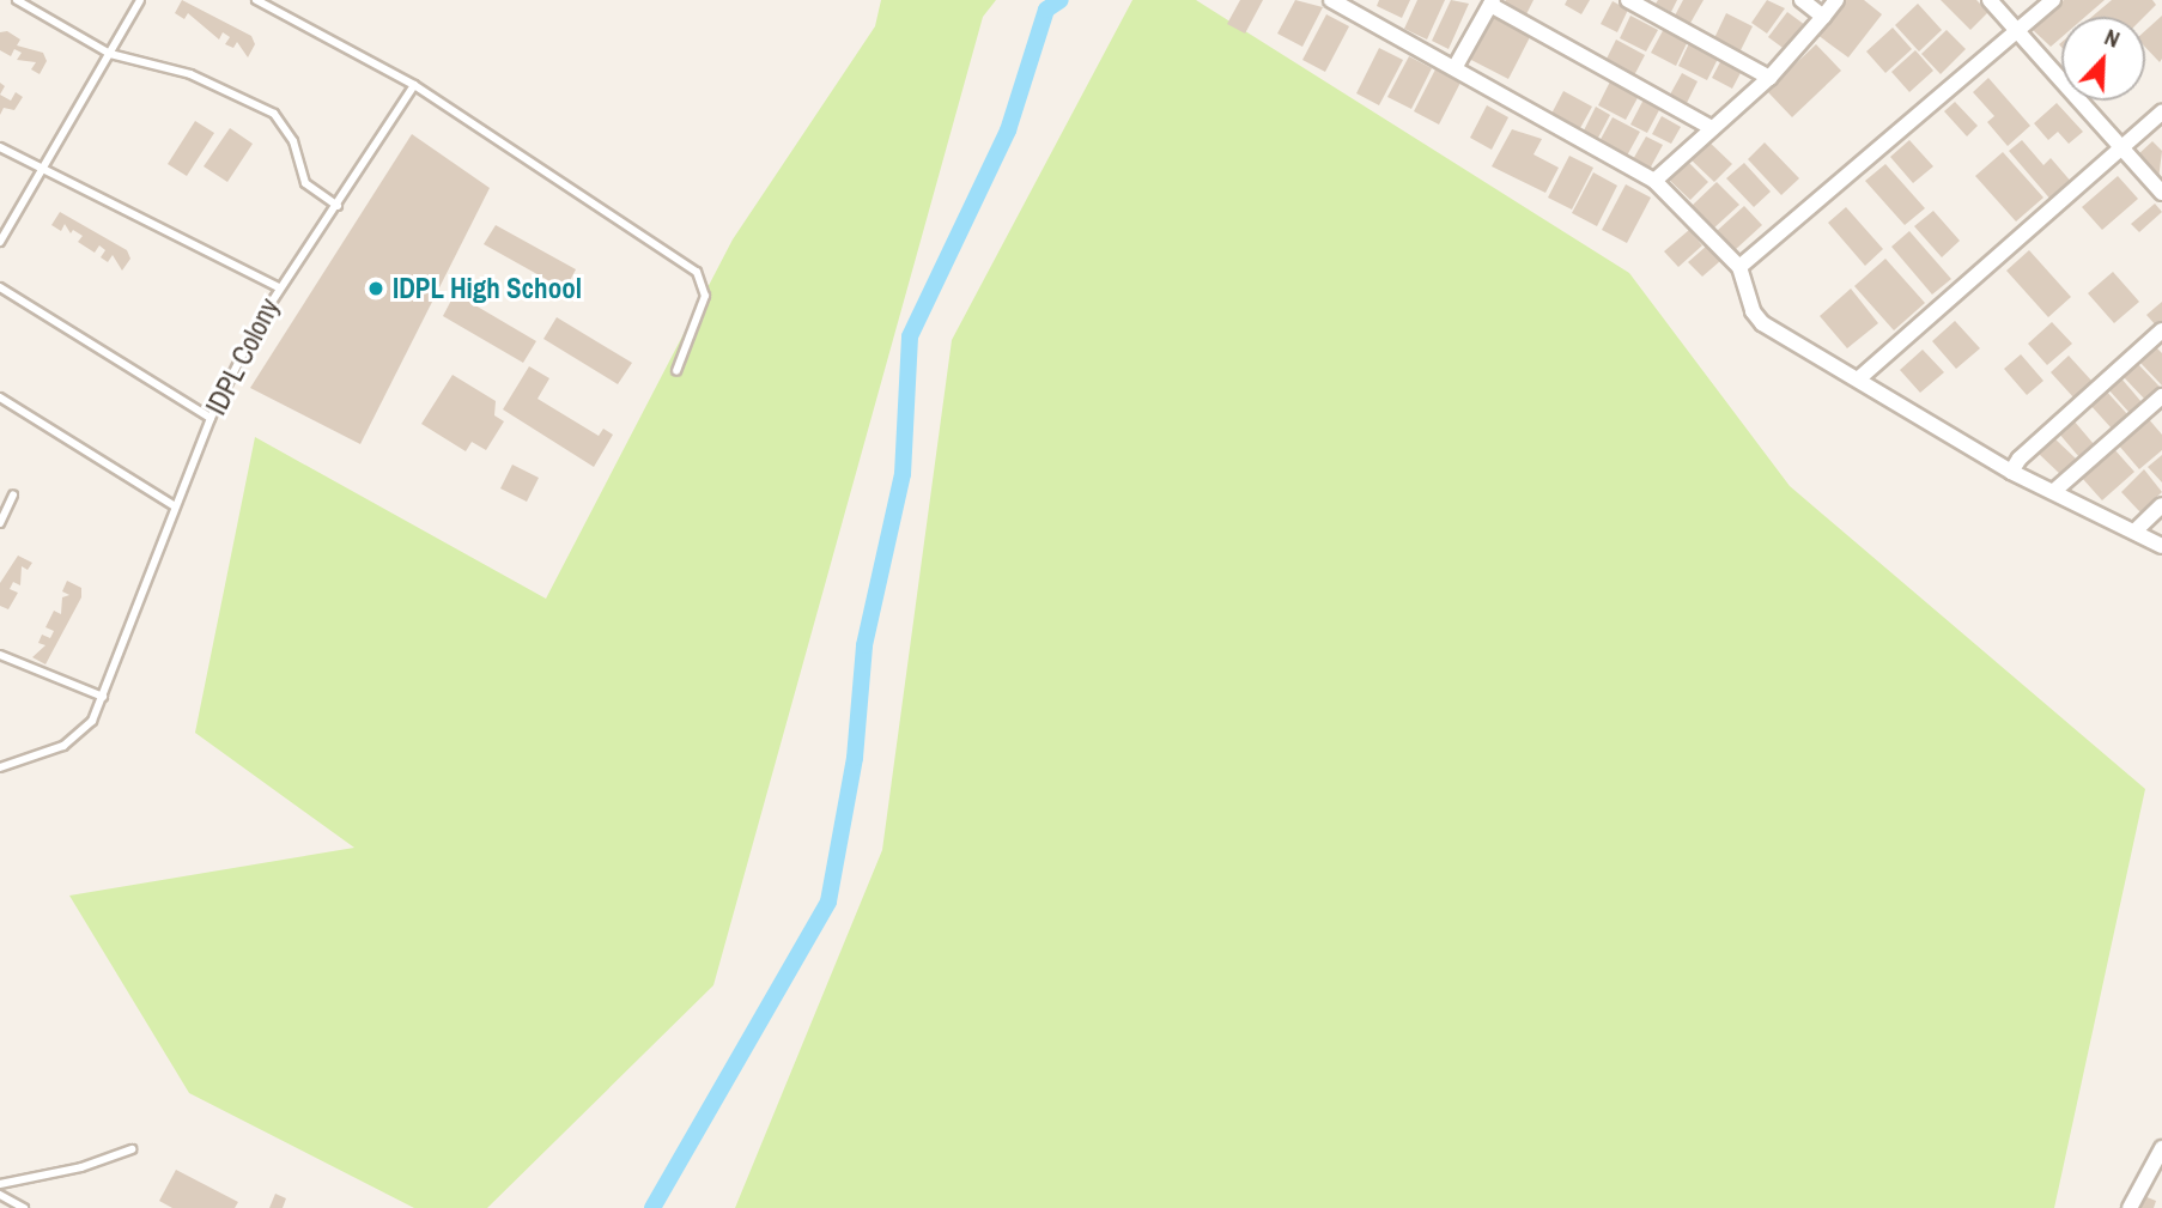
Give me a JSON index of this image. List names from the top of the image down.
{
  "streets": {
    "lane": ["IDPL Colony"]
  },
  "places": ["IDPL High School"],
  "north": "top right"
}
